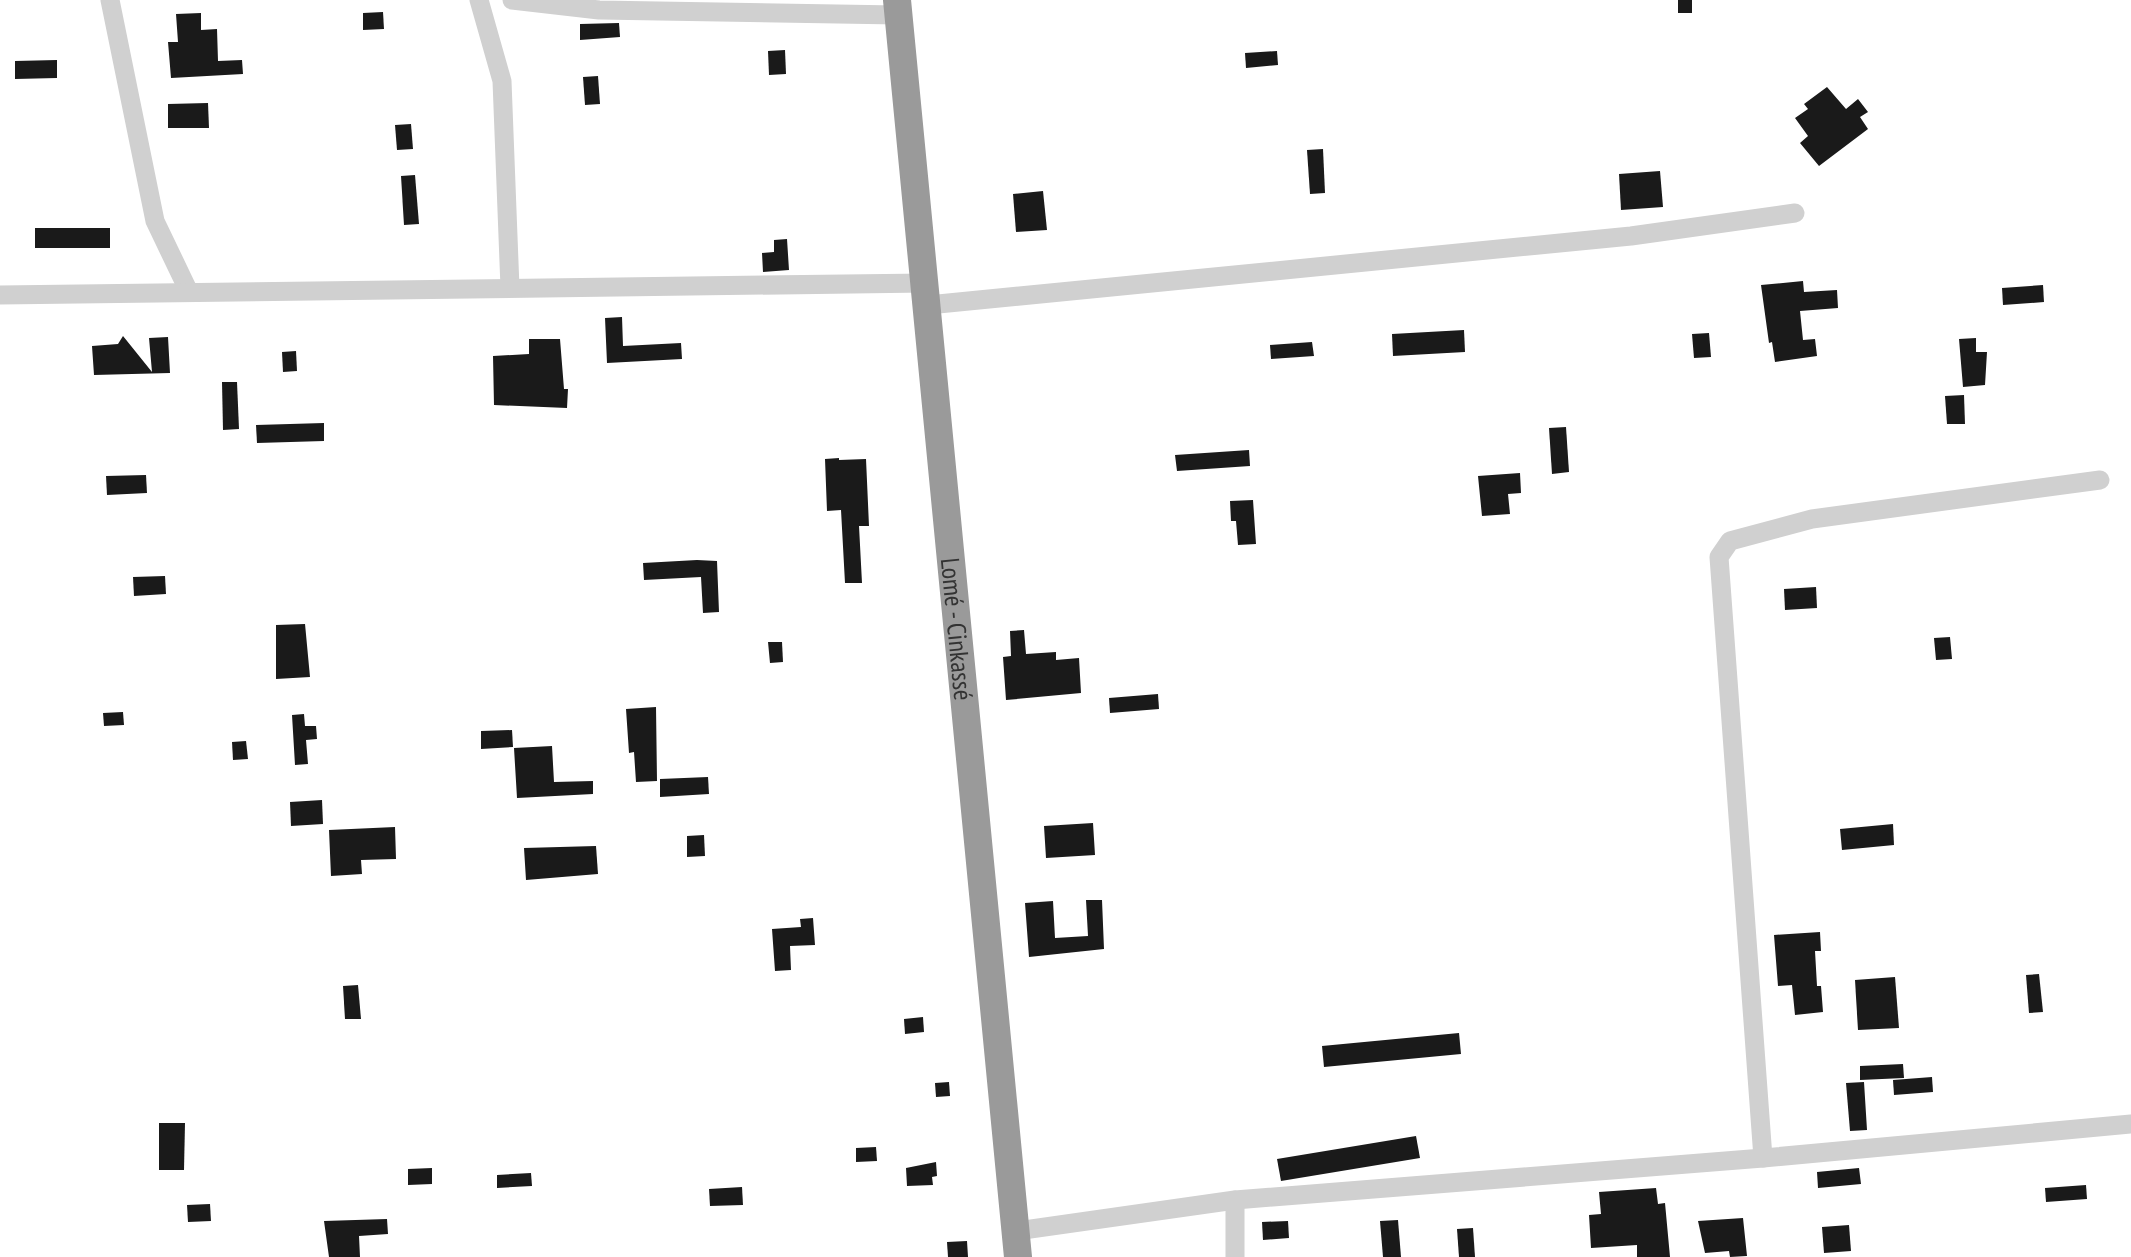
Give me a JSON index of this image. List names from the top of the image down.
{
  "streets": {
    "highway": ["Lomé - Cinkassé"]
  }
}
